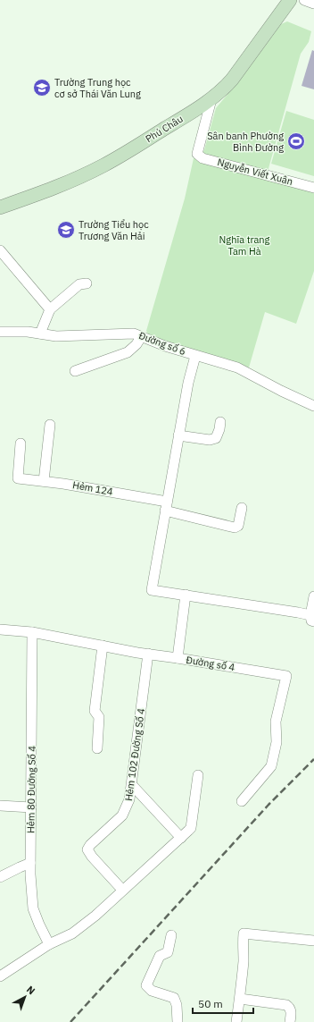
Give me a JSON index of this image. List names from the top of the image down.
{
  "streets": {
    "street": [
      "Phú Châu",
      "Nguyễn Viết Xuân",
      "Đường số 6",
      "Hẻm 124",
      "Đường số 4",
      "Hẻm 102 Đường Số 4",
      "Hẻm 80 Đường Số 4"
    ]
  },
  "crossings": [
    ["Phú Châu", "Nguyễn Viết Xuân"],
    ["Đường số 4", "Hẻm 102 Đường Số 4"],
    ["Đường số 4", "Hẻm 80 Đường Số 4"]
  ],
  "parks": ["Nghĩa trang Tam Hà"],
  "places": {
    "school or university": ["Trường Trung học cơ sở Thái Văn Lung", "Trường Tiểu học Trương Văn Hải"],
    "sports": ["Sân banh Phường Bình Đường"]
  },
  "scale_bar": "50 m",
  "north": "top right"
}
